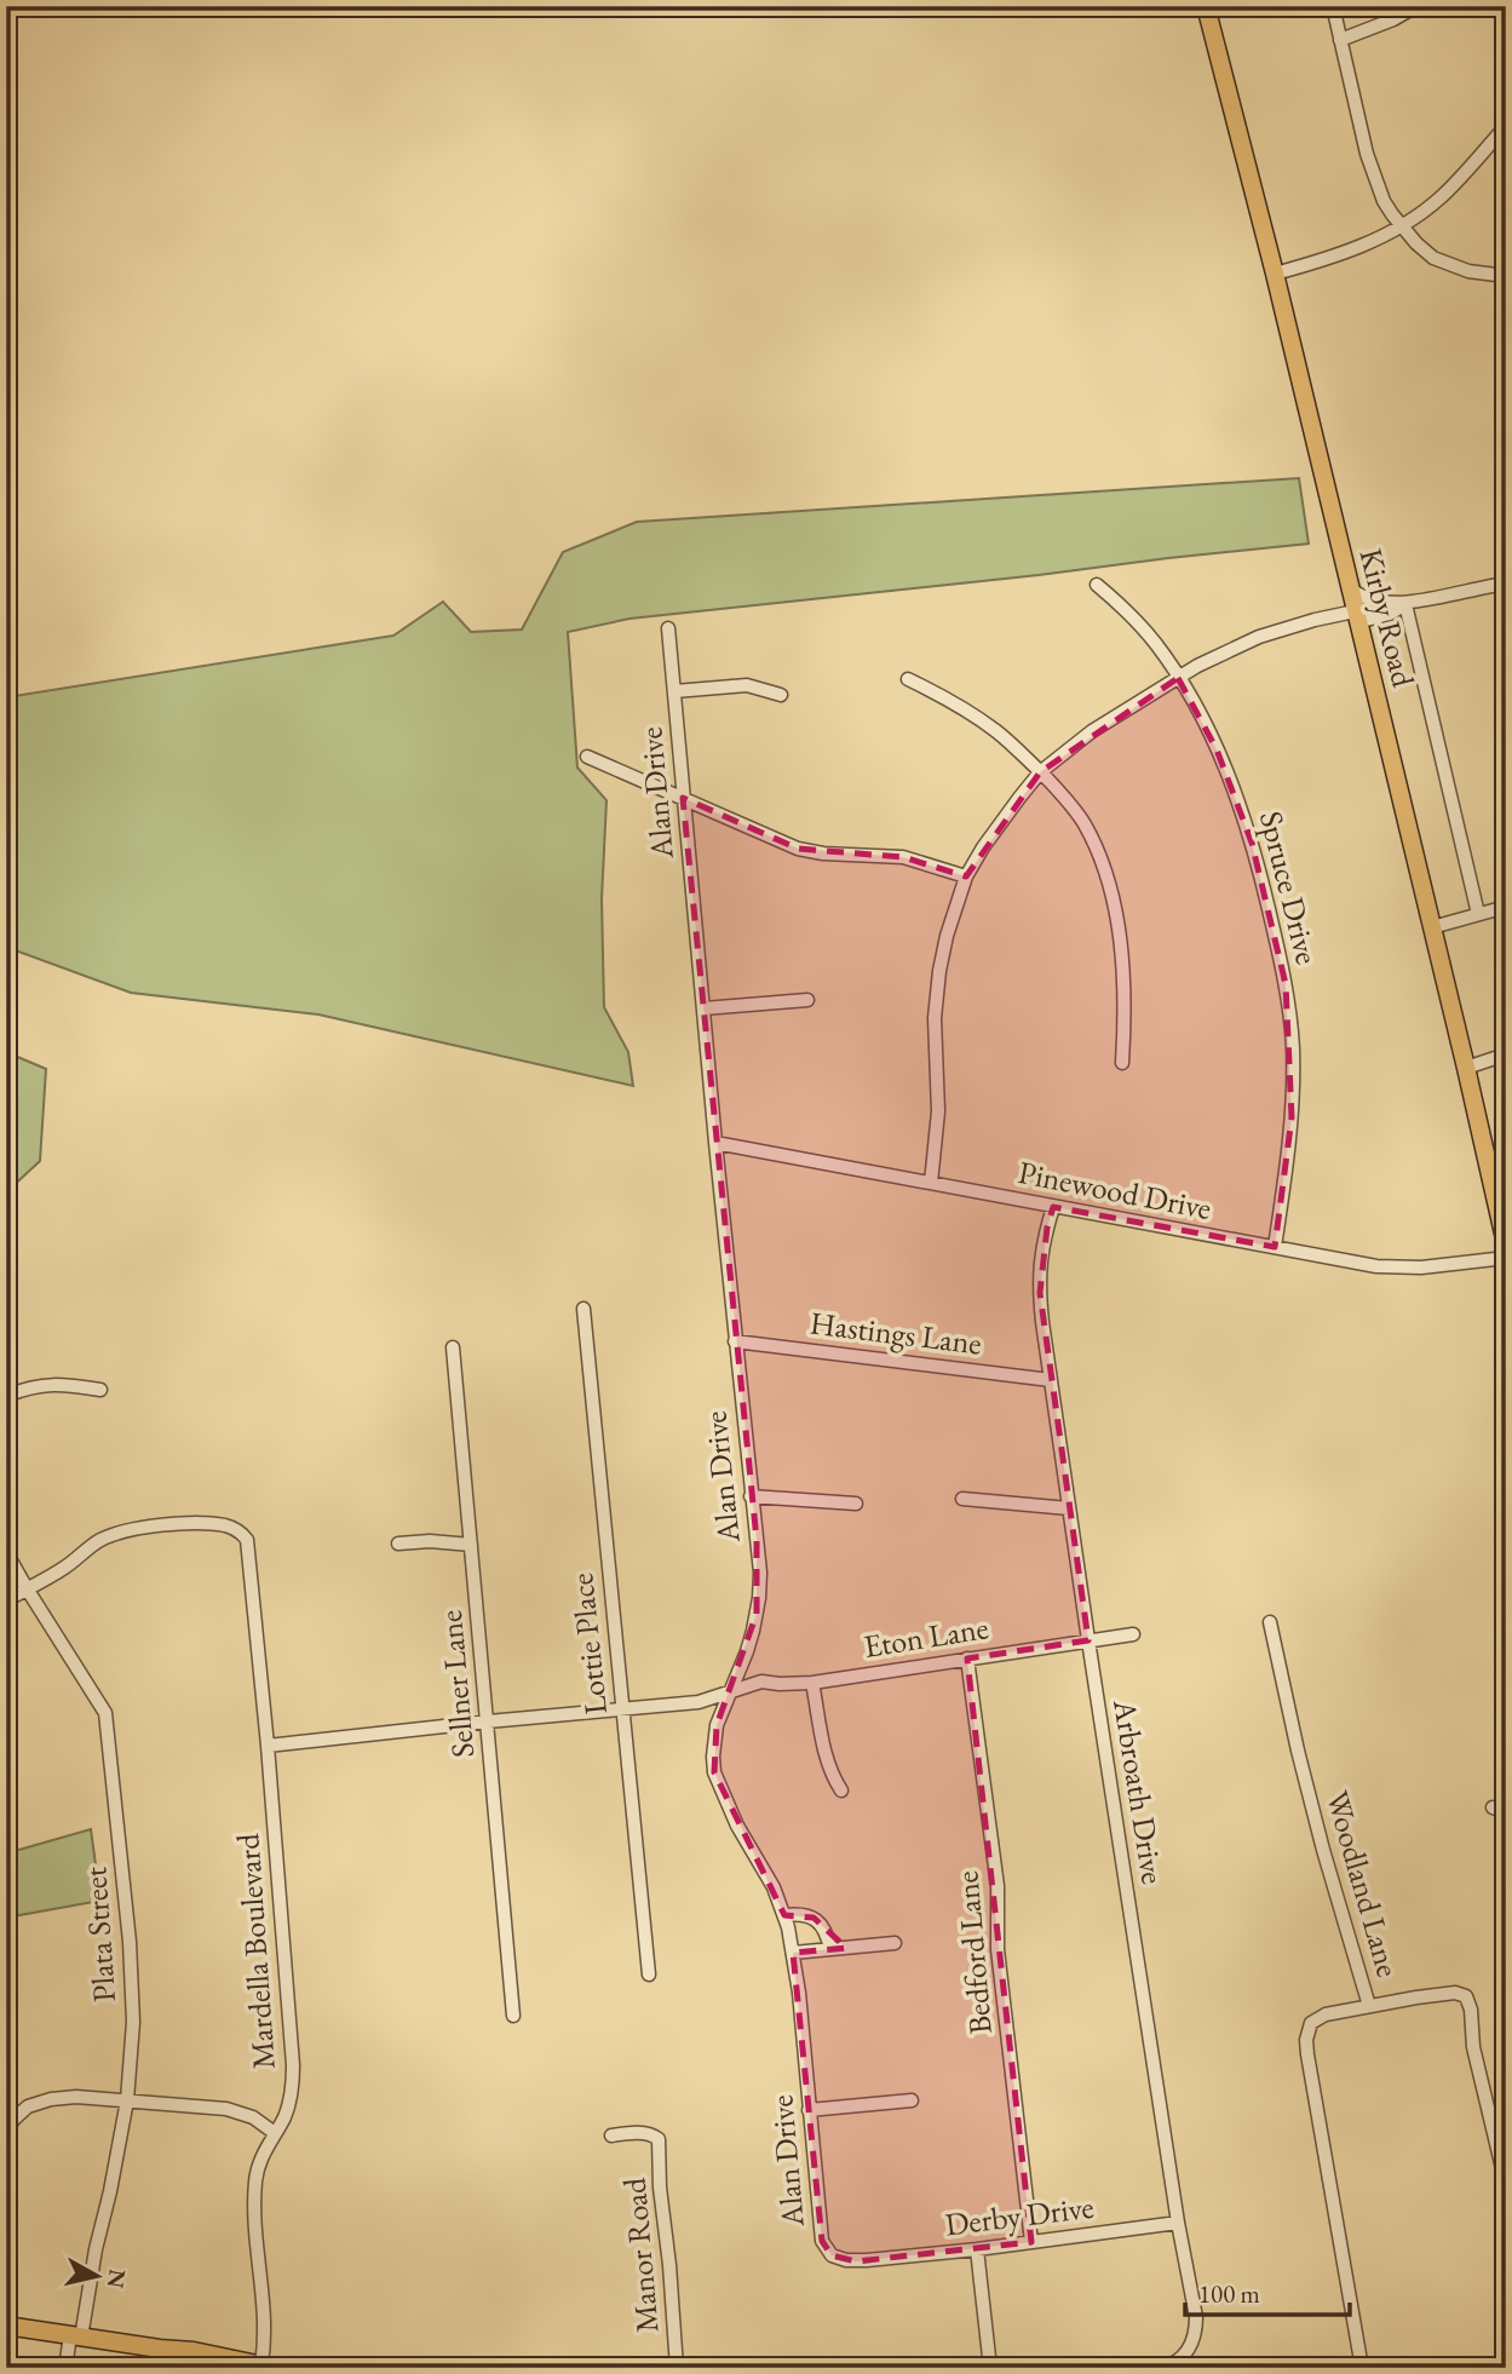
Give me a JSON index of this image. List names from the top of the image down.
{
  "streets": {
    "main road": ["Kirby Road"],
    "street": [
      "Alan Drive",
      "Spruce Drive",
      "Pinewood Drive",
      "Hastings Lane",
      "Eton Lane",
      "Lottie Place",
      "Sellner Lane",
      "Arbroath Drive",
      "Woodland Lane",
      "Plata Street",
      "Mardella Boulevard",
      "Bedford Lane",
      "Derby Drive",
      "Manor Road"
    ]
  },
  "crossings": [
    ["Alan Drive", "Pinewood Drive"],
    ["Alan Drive", "Hastings Lane"],
    ["Alan Drive", "Eton Lane"],
    ["Alan Drive", "Derby Drive"],
    ["Spruce Drive", "Pinewood Drive"],
    ["Pinewood Drive", "Arbroath Drive"],
    ["Hastings Lane", "Arbroath Drive"],
    ["Eton Lane", "Lottie Place"],
    ["Eton Lane", "Sellner Lane"],
    ["Eton Lane", "Arbroath Drive"],
    ["Eton Lane", "Mardella Boulevard"],
    ["Eton Lane", "Bedford Lane"],
    ["Arbroath Drive", "Derby Drive"],
    ["Plata Street", "Mardella Boulevard"],
    ["Bedford Lane", "Derby Drive"]
  ],
  "scale_bar": "100 m",
  "north": "right"
}
